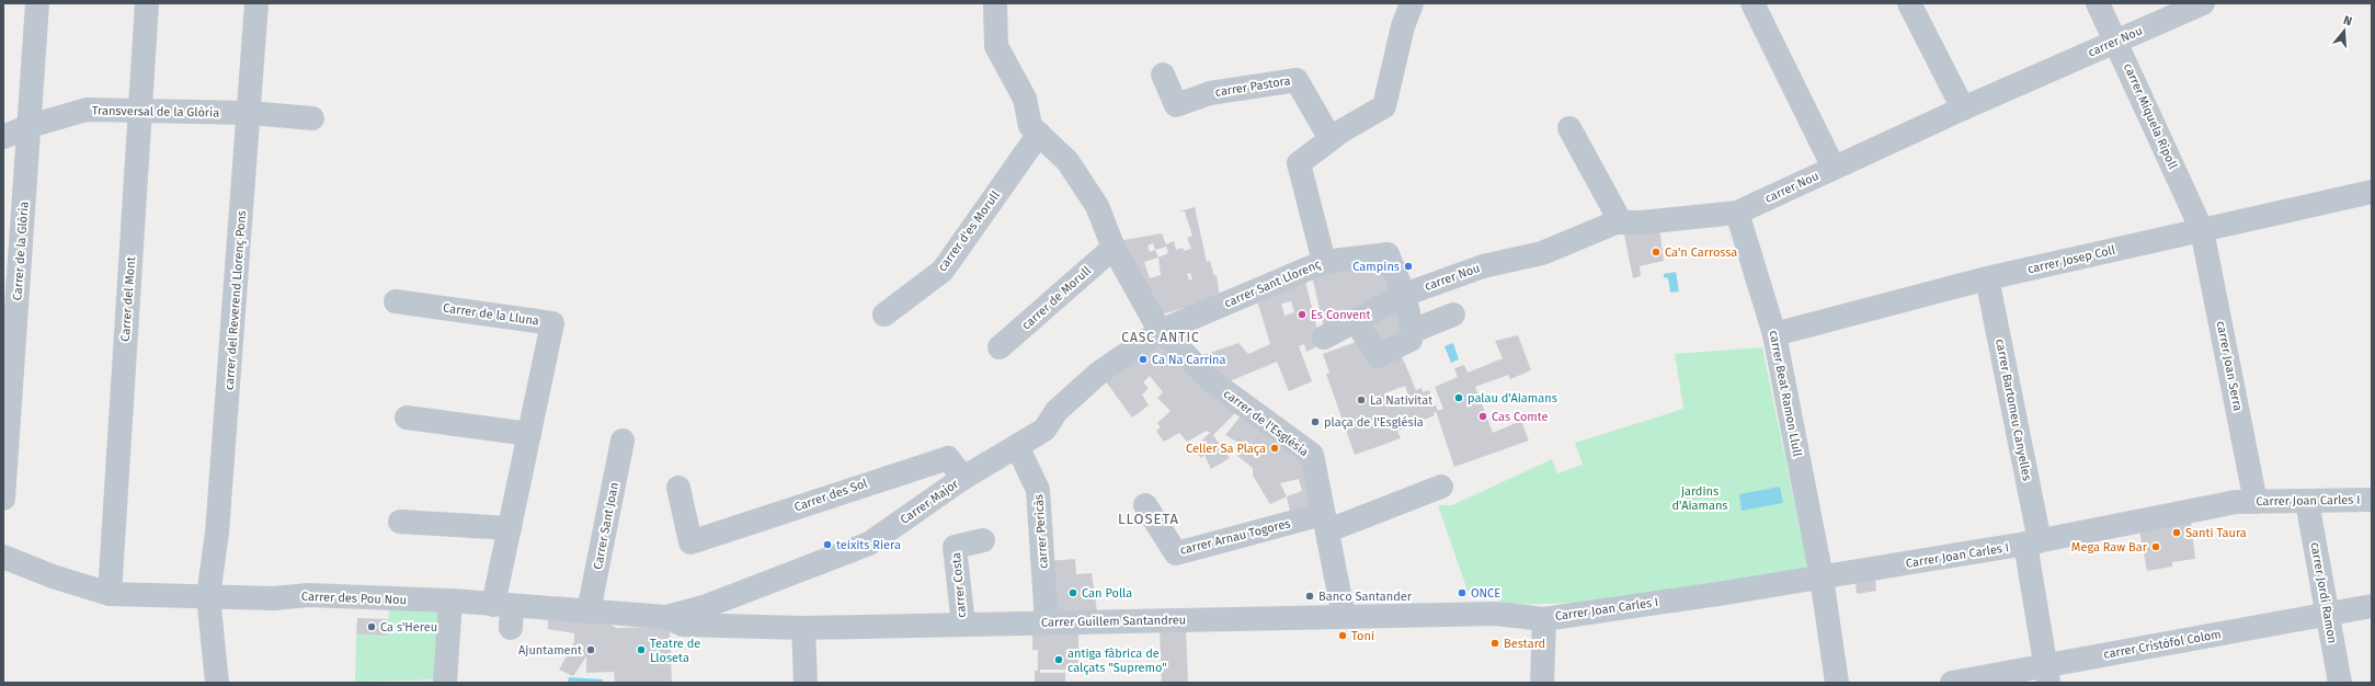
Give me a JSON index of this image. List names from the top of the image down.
{
  "streets": {
    "street": [
      "carrer Nou",
      "carrer Pastora",
      "Transversal de la Glòria",
      "carrer Miquela Ripoll",
      "carrer d'es Morull",
      "Carrer de la Glòria",
      "carrer Josep Coll",
      "carrer Sant Llorenç",
      "carrer de Morull",
      "Carrer del Mont",
      "carrer del Reverend Llorenç Pons",
      "Carrer de la Lluna",
      "carrer Joan Serra",
      "carrer Beat Ramon Llull",
      "carrer Bartomeu Canyelles",
      "carrer de l'Església",
      "Carrer des Sol",
      "Carrer Joan Carles I",
      "Carrer Major",
      "Carrer Sant Joan",
      "carrer Pericàs",
      "carrer Arnau Togores",
      "carrer Costa",
      "carrer Jordi Ramon",
      "Carrer des Pou Nou",
      "Carrer Guillem Santandreu",
      "carrer Cristòfol Colom"
    ]
  },
  "crossings": [
    ["carrer Nou", "carrer Miquela Ripoll"],
    ["carrer Nou", "carrer Sant Llorenç"],
    ["carrer Nou", "carrer Beat Ramon Llull"],
    ["Transversal de la Glòria", "Carrer de la Glòria"],
    ["Transversal de la Glòria", "Carrer del Mont"],
    ["Transversal de la Glòria", "carrer del Reverend Llorenç Pons"],
    ["carrer Miquela Ripoll", "carrer Josep Coll"],
    ["carrer Miquela Ripoll", "carrer Joan Serra"],
    ["carrer Josep Coll", "carrer Joan Serra"],
    ["carrer Josep Coll", "carrer Beat Ramon Llull"],
    ["carrer Josep Coll", "carrer Bartomeu Canyelles"],
    ["carrer Sant Llorenç", "carrer de l'Església"],
    ["carrer Sant Llorenç", "Carrer Major"],
    ["Carrer del Mont", "Carrer des Pou Nou"],
    ["carrer del Reverend Llorenç Pons", "Carrer des Pou Nou"],
    ["Carrer de la Lluna", "Carrer des Pou Nou"],
    ["carrer Joan Serra", "Carrer Joan Carles I"],
    ["carrer Beat Ramon Llull", "Carrer Joan Carles I"],
    ["carrer Bartomeu Canyelles", "Carrer Joan Carles I"],
    ["carrer Bartomeu Canyelles", "carrer Cristòfol Colom"],
    ["carrer de l'Església", "Carrer Major"],
    ["carrer de l'Església", "carrer Arnau Togores"],
    ["carrer de l'Església", "Carrer Guillem Santandreu"],
    ["Carrer des Sol", "Carrer Major"],
    ["Carrer Joan Carles I", "carrer Jordi Ramon"],
    ["Carrer Joan Carles I", "Carrer Guillem Santandreu"],
    ["Carrer Major", "carrer Pericàs"],
    ["Carrer Major", "Carrer des Pou Nou"],
    ["Carrer Major", "Carrer Guillem Santandreu"],
    ["Carrer Sant Joan", "Carrer des Pou Nou"],
    ["carrer Pericàs", "Carrer Guillem Santandreu"],
    ["carrer Costa", "Carrer Guillem Santandreu"],
    ["carrer Jordi Ramon", "carrer Cristòfol Colom"],
    ["Carrer des Pou Nou", "Carrer Guillem Santandreu"]
  ],
  "districts": ["CASC ANTIC", "LLOSETA"],
  "parks": ["jardins d'Aiamans"],
  "places": [
    "Ca'n Carrossa",
    "Campins",
    "Es Convent",
    "Ca Na Carrina",
    "palau d'Aiamans",
    "La Nativitat",
    "Cas Comte",
    "plaça de l'Església",
    "Celler Sa Plaça",
    "Santi Taura",
    "teixits Riera",
    "Mega Raw Bar",
    "Can Polla",
    "ONCE",
    "Banco Santander",
    "Ca s'Hereu",
    "Toni",
    "Bestard",
    "Ajuntament",
    "Teatre de Lloseta",
    "antiga fàbrica de calçats \"Supremo\""
  ],
  "north": "top"
}
